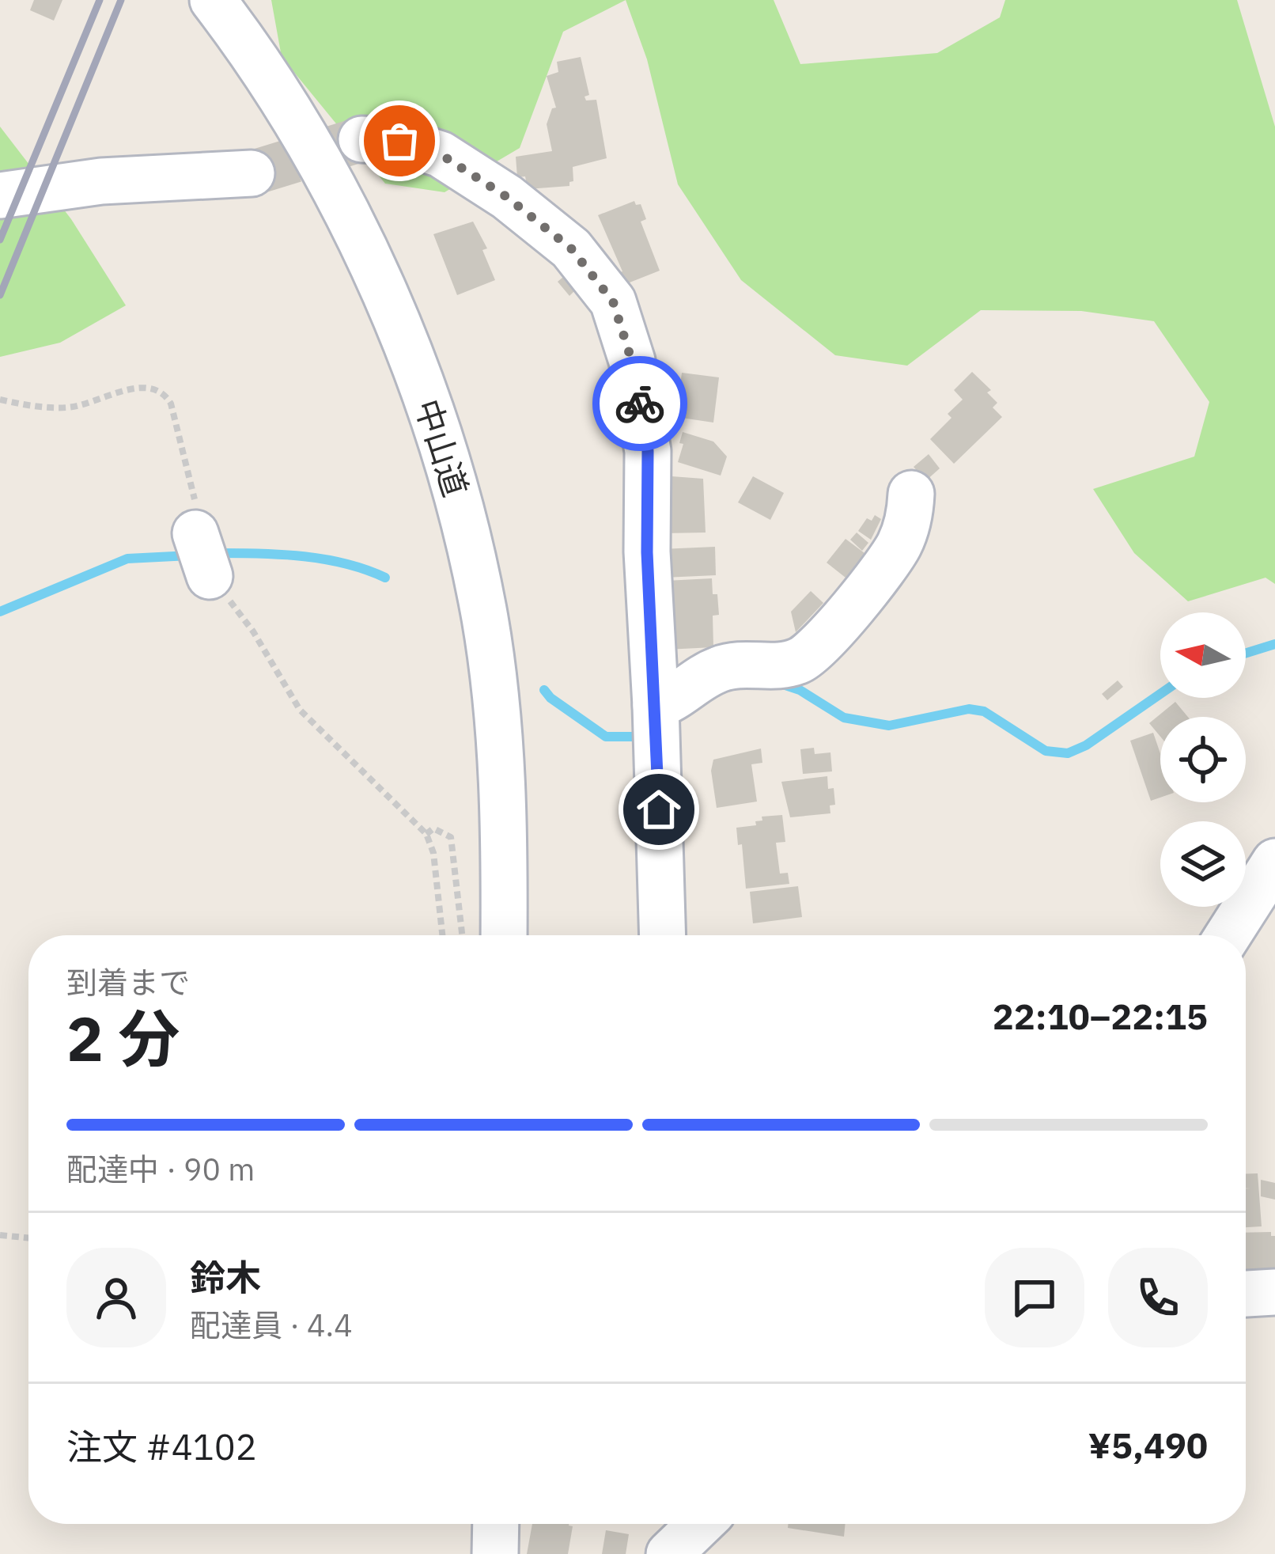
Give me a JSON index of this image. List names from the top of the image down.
{
  "streets": {
    "street": ["中山道"]
  },
  "north": "left",
  "page": {
    "heading": ["2 分", "到着まで", "22:10–22:15"],
    "panel": [
      "鈴木",
      "配達員 · 4.4",
      "注文 #4102",
      "¥5,490"
    ],
    "bar": "配達中 · 90 m"
  }
}
